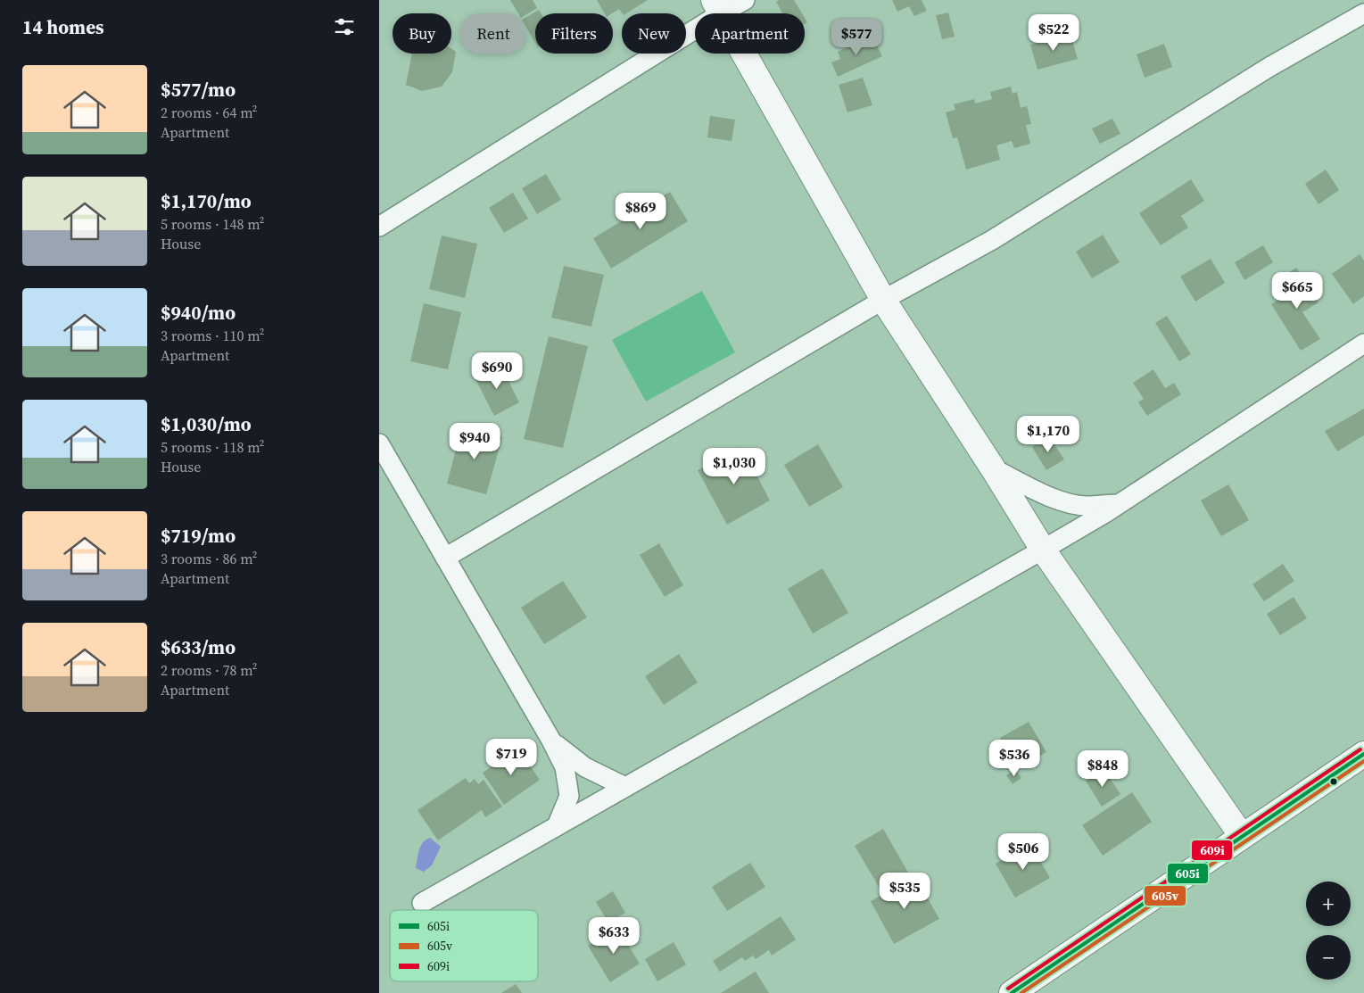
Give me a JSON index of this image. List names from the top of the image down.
{
  "lines": ["transit line 609i", "transit line 605i", "transit line 605v"],
  "legend": ["605i", "605v", "609i"],
  "page": {
    "heading": "14 homes",
    "chip": [
      "Buy",
      "Rent",
      "Filters",
      "New",
      "Apartment"
    ],
    "price": [
      "$522",
      "$577",
      "$869",
      "$665",
      "$690",
      "$1,170",
      "$940",
      "$1,030",
      "$719",
      "$536",
      "$848",
      "$506",
      "$535",
      "$633"
    ],
    "list": [
      {
        "name": "$577/mo",
        "note": "2 rooms · 64 m² · Apartment"
      },
      {
        "name": "$1,170/mo",
        "note": "5 rooms · 148 m² · House"
      },
      {
        "name": "$940/mo",
        "note": "3 rooms · 110 m² · Apartment"
      },
      {
        "name": "$1,030/mo",
        "note": "5 rooms · 118 m² · House"
      },
      {
        "name": "$719/mo",
        "note": "3 rooms · 86 m² · Apartment"
      },
      {
        "name": "$633/mo",
        "note": "2 rooms · 78 m² · Apartment"
      }
    ],
    "map_buttons": ["+", "−"]
  }
}
